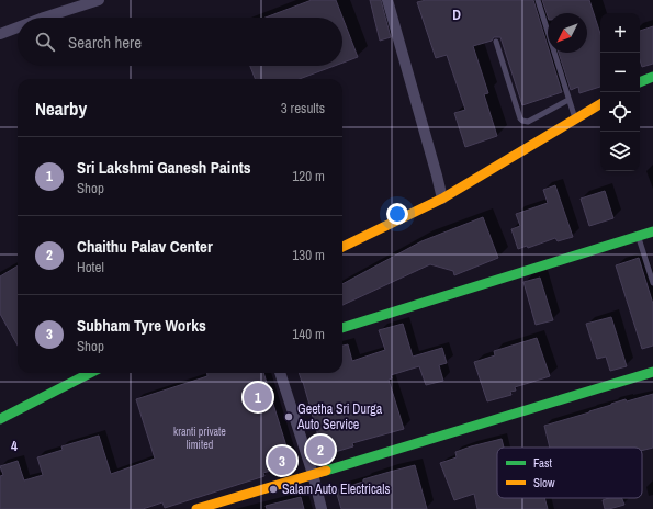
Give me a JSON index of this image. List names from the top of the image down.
{
  "places": ["Geetha Sri Durga Auto Service", "Salam Auto Electricals"],
  "house_numbers": ["kranti private limited"],
  "legend": ["Fast", "Slow"],
  "north": "bottom left",
  "page": {
    "map_buttons": ["+", "−"],
    "search": "Search here",
    "heading": ["Nearby", "3 results"],
    "list": [
      {
        "mark": "1",
        "name": "Sri Lakshmi Ganesh Paints",
        "note": "Shop",
        "value": "120 m"
      },
      {
        "mark": "2",
        "name": "Chaithu Palav Center",
        "note": "Hotel",
        "value": "130 m"
      },
      {
        "mark": "3",
        "name": "Subham Tyre Works",
        "note": "Shop",
        "value": "140 m"
      }
    ],
    "pins": ["1", "2", "3"]
  },
  "grid": {
    "columns": ["D"],
    "rows": ["4"]
  }
}
